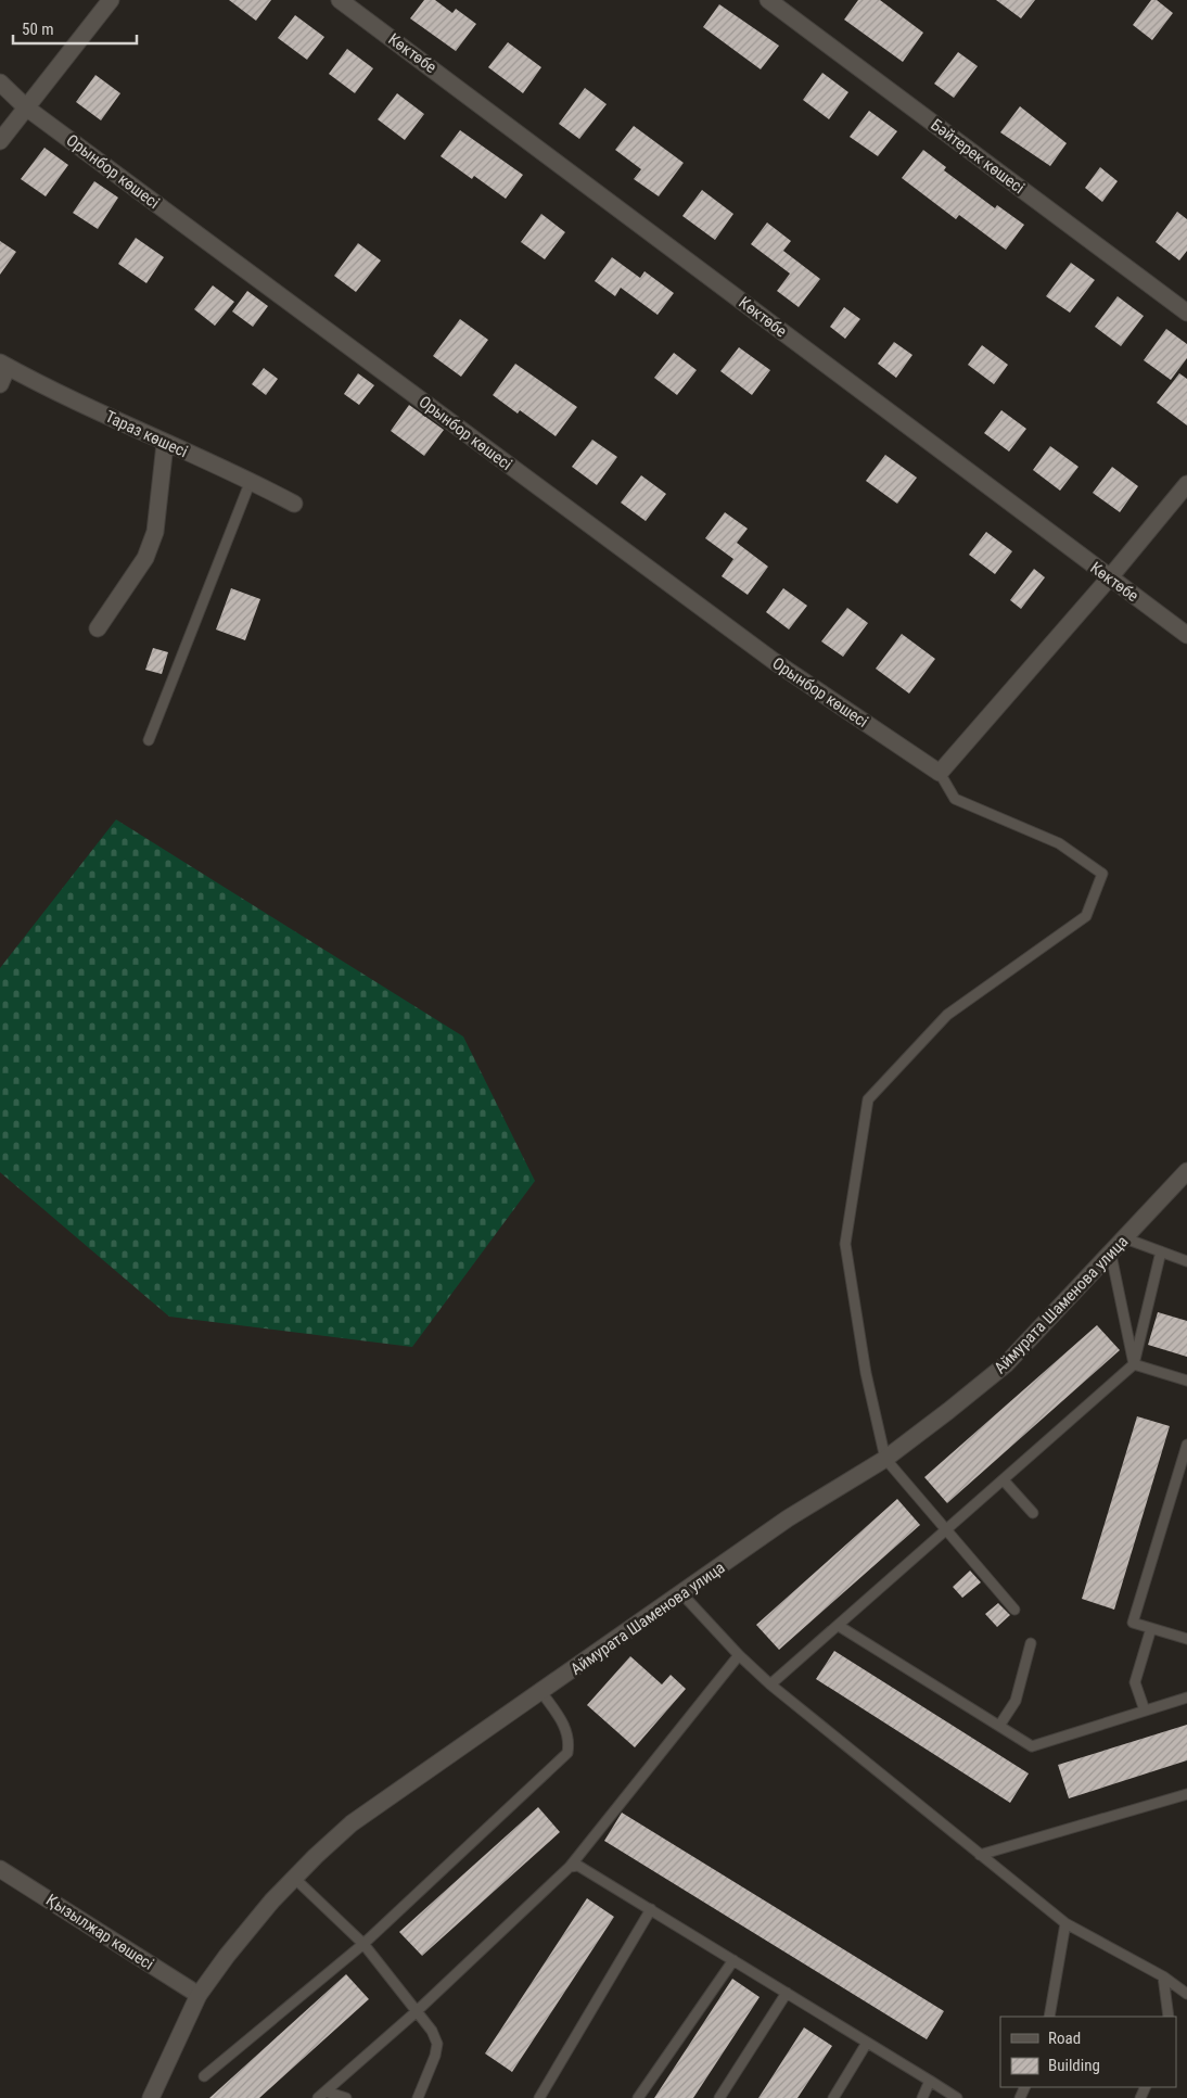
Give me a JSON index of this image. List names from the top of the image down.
{
  "streets": {
    "street": [
      "Көктөбе",
      "Бәйтерек көшесі",
      "Орынбор көшесі",
      "Тараз көшесі",
      "Аймурата Шаменова улица",
      "Қызылжар көшесі"
    ]
  },
  "crossings": [
    ["Аймурата Шаменова улица", "Қызылжар көшесі"]
  ],
  "legend": ["Road", "Building"],
  "scale_bar": "50 m"
}
